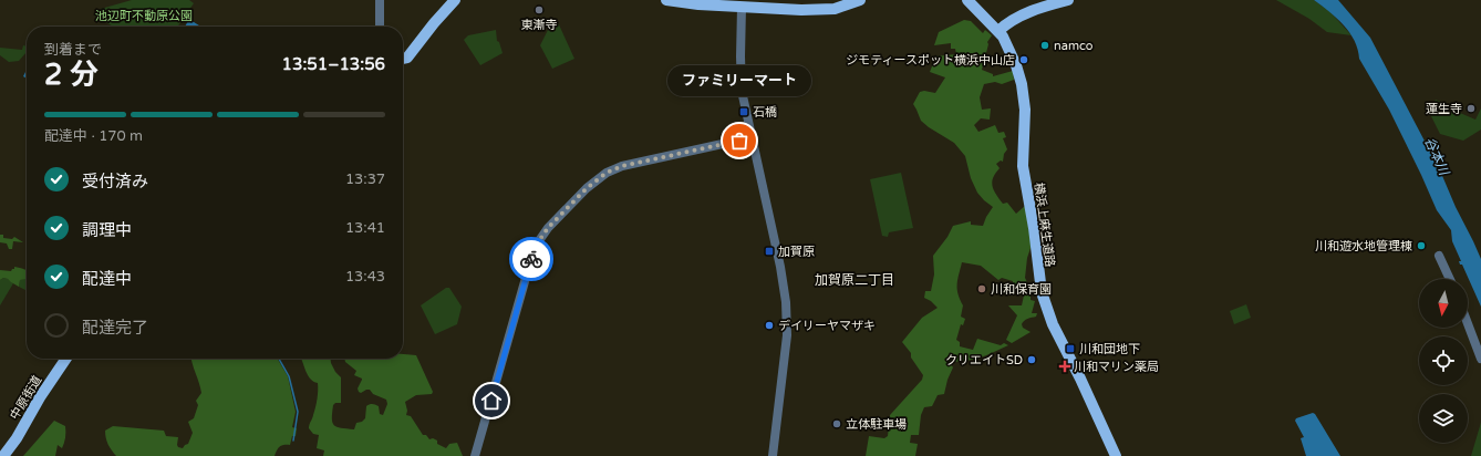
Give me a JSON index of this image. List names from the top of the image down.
{
  "streets": {
    "main road": ["横浜上麻生道路", "中原街道"]
  },
  "districts": ["加賀原二丁目"],
  "water": ["谷本川"],
  "parks": ["池辺町不動原公園"],
  "places": {
    "other": [
      "東漸寺",
      "namco",
      "ジモティースポット横浜中山店",
      "蓮生寺",
      "ファミリーマート",
      "川和遊水地管理棟",
      "川和保育園",
      "デイリーヤマザキ",
      "クリエイトSD",
      "立体駐車場"
    ],
    "transit": ["石橋", "加賀原", "川和団地下"],
    "health": ["川和マリン薬局"]
  },
  "north": "bottom",
  "page": {
    "heading": ["2 分", "到着まで", "13:51–13:56"],
    "bubble": "ファミリーマート",
    "bar": "配達中 · 170 m",
    "list": [
      ["受付済み", "13:37"],
      ["調理中", "13:41"],
      ["配達中", "13:43"],
      "配達完了"
    ]
  }
}
